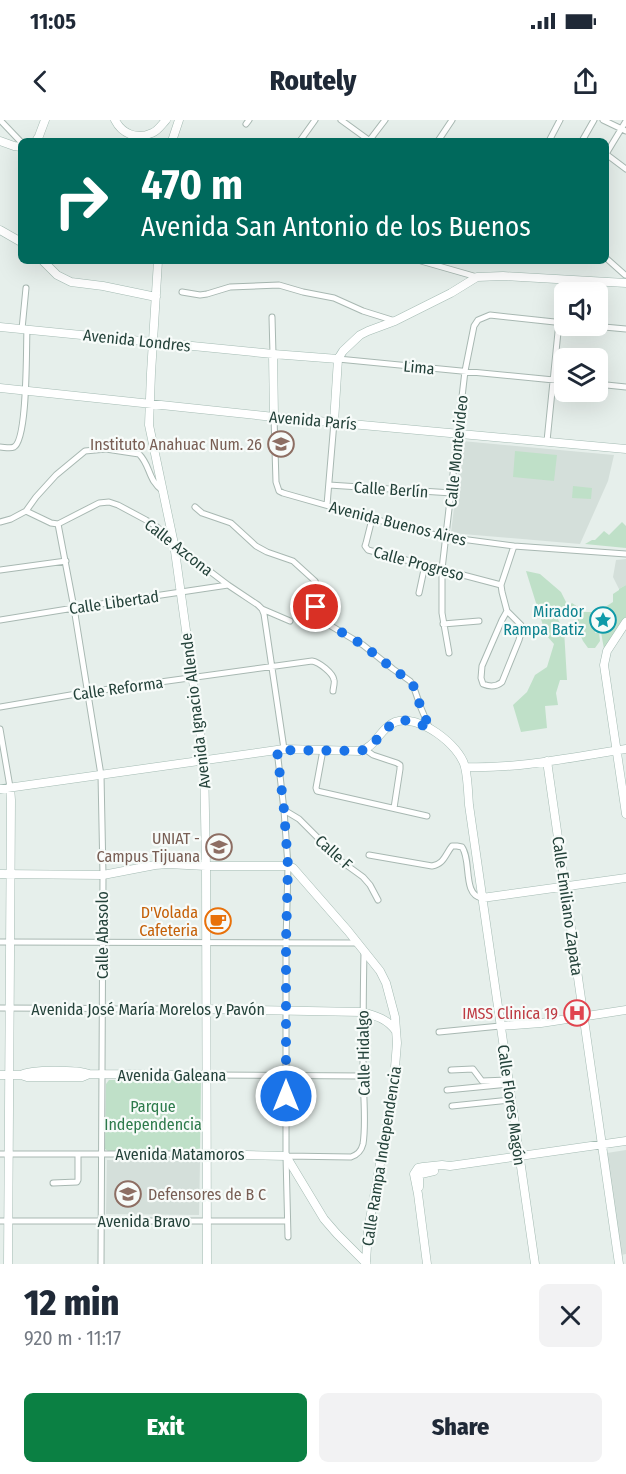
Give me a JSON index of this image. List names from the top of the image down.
{
  "streets": {
    "street": [
      "Avenida Londres",
      "Lima",
      "Avenida París",
      "Calle Montevideo",
      "Calle Berlín",
      "Avenida Buenos Aires",
      "Calle Azcona",
      "Calle Progreso",
      "Calle Libertad",
      "Calle Reforma",
      "Avenida Ignacio Allende",
      "Calle F",
      "Calle Emiliano Zapata",
      "Calle Abasolo",
      "Avenida José María Morelos y Pavón",
      "Calle Hidalgo",
      "Avenida Galeana",
      "Calle Flores Magón",
      "Avenida Matamoros",
      "Calle Rampa Independencia",
      "Avenida Bravo"
    ]
  },
  "crossings": [
    ["Avenida Londres", "Lima"],
    ["Avenida Londres", "Avenida Ignacio Allende"],
    ["Lima", "Calle Montevideo"],
    ["Avenida París", "Calle Montevideo"],
    ["Avenida París", "Avenida Buenos Aires"],
    ["Avenida París", "Avenida Ignacio Allende"],
    ["Calle Montevideo", "Calle Berlín"],
    ["Calle Montevideo", "Avenida Buenos Aires"],
    ["Calle Montevideo", "Calle Progreso"],
    ["Avenida Buenos Aires", "Calle Progreso"],
    ["Calle Azcona", "Calle Libertad"],
    ["Calle Azcona", "Avenida Ignacio Allende"],
    ["Calle Azcona", "Calle Abasolo"],
    ["Calle Libertad", "Avenida Ignacio Allende"],
    ["Calle Libertad", "Calle Abasolo"],
    ["Calle Reforma", "Avenida Ignacio Allende"],
    ["Calle Reforma", "Calle Abasolo"],
    ["Avenida Ignacio Allende", "Avenida José María Morelos y Pavón"],
    ["Avenida Ignacio Allende", "Avenida Galeana"],
    ["Avenida Ignacio Allende", "Avenida Matamoros"],
    ["Avenida Ignacio Allende", "Avenida Bravo"],
    ["Calle Abasolo", "Avenida José María Morelos y Pavón"],
    ["Calle Abasolo", "Avenida Galeana"],
    ["Calle Abasolo", "Avenida Matamoros"],
    ["Calle Abasolo", "Avenida Bravo"],
    ["Avenida José María Morelos y Pavón", "Calle Hidalgo"],
    ["Avenida José María Morelos y Pavón", "Calle Rampa Independencia"],
    ["Calle Hidalgo", "Avenida Galeana"],
    ["Calle Hidalgo", "Avenida Matamoros"],
    ["Calle Hidalgo", "Calle Rampa Independencia"]
  ],
  "parks": ["Parque Independencia"],
  "places": {
    "school or university": ["Instituto Anahuac Num. 26", "UNIAT - Campus Tijuana", "Defensores de B C"],
    "place": ["Mirador Rampa Batiz"],
    "cafe": ["D'Volada Cafeteria"],
    "hospital": ["IMSS Clinica 19"]
  },
  "page": {
    "status": "11:05",
    "header": "Routely",
    "turn": ["470 m", "Avenida San Antonio de los Buenos"],
    "heading": ["12 min", "920 m · 11:17"],
    "buttons": ["Exit", "Share"]
  }
}
